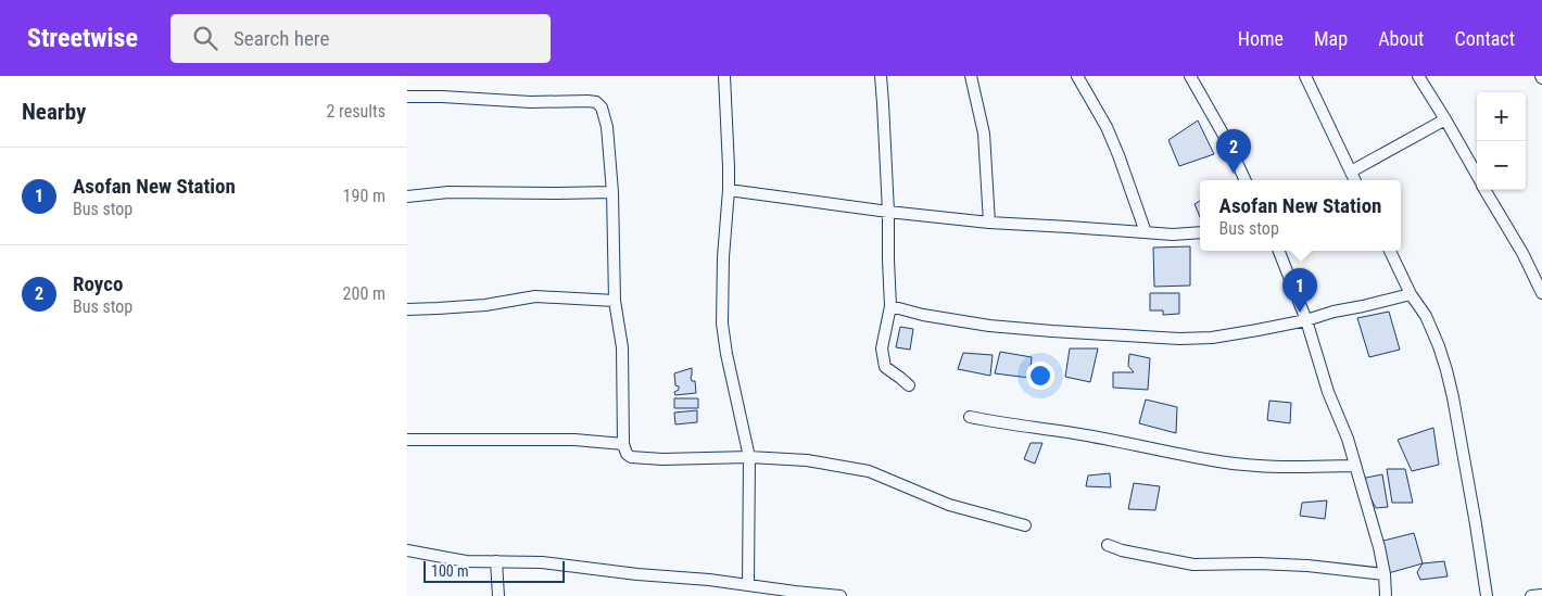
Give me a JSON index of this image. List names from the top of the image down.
{
  "scale_bar": "100 m",
  "page": {
    "header": "Streetwise",
    "search": "Search here",
    "nav": [
      "Home",
      "Map",
      "About",
      "Contact"
    ],
    "heading": ["Nearby", "2 results"],
    "map_buttons": ["+", "−"],
    "pins": ["2", "1"],
    "list": [
      {
        "mark": "1",
        "name": "Asofan New Station",
        "note": "Bus stop",
        "value": "190 m"
      },
      {
        "mark": "2",
        "name": "Royco",
        "note": "Bus stop",
        "value": "200 m"
      }
    ],
    "popup": ["Asofan New Station", "Bus stop"],
    "scale": "100 m"
  }
}
